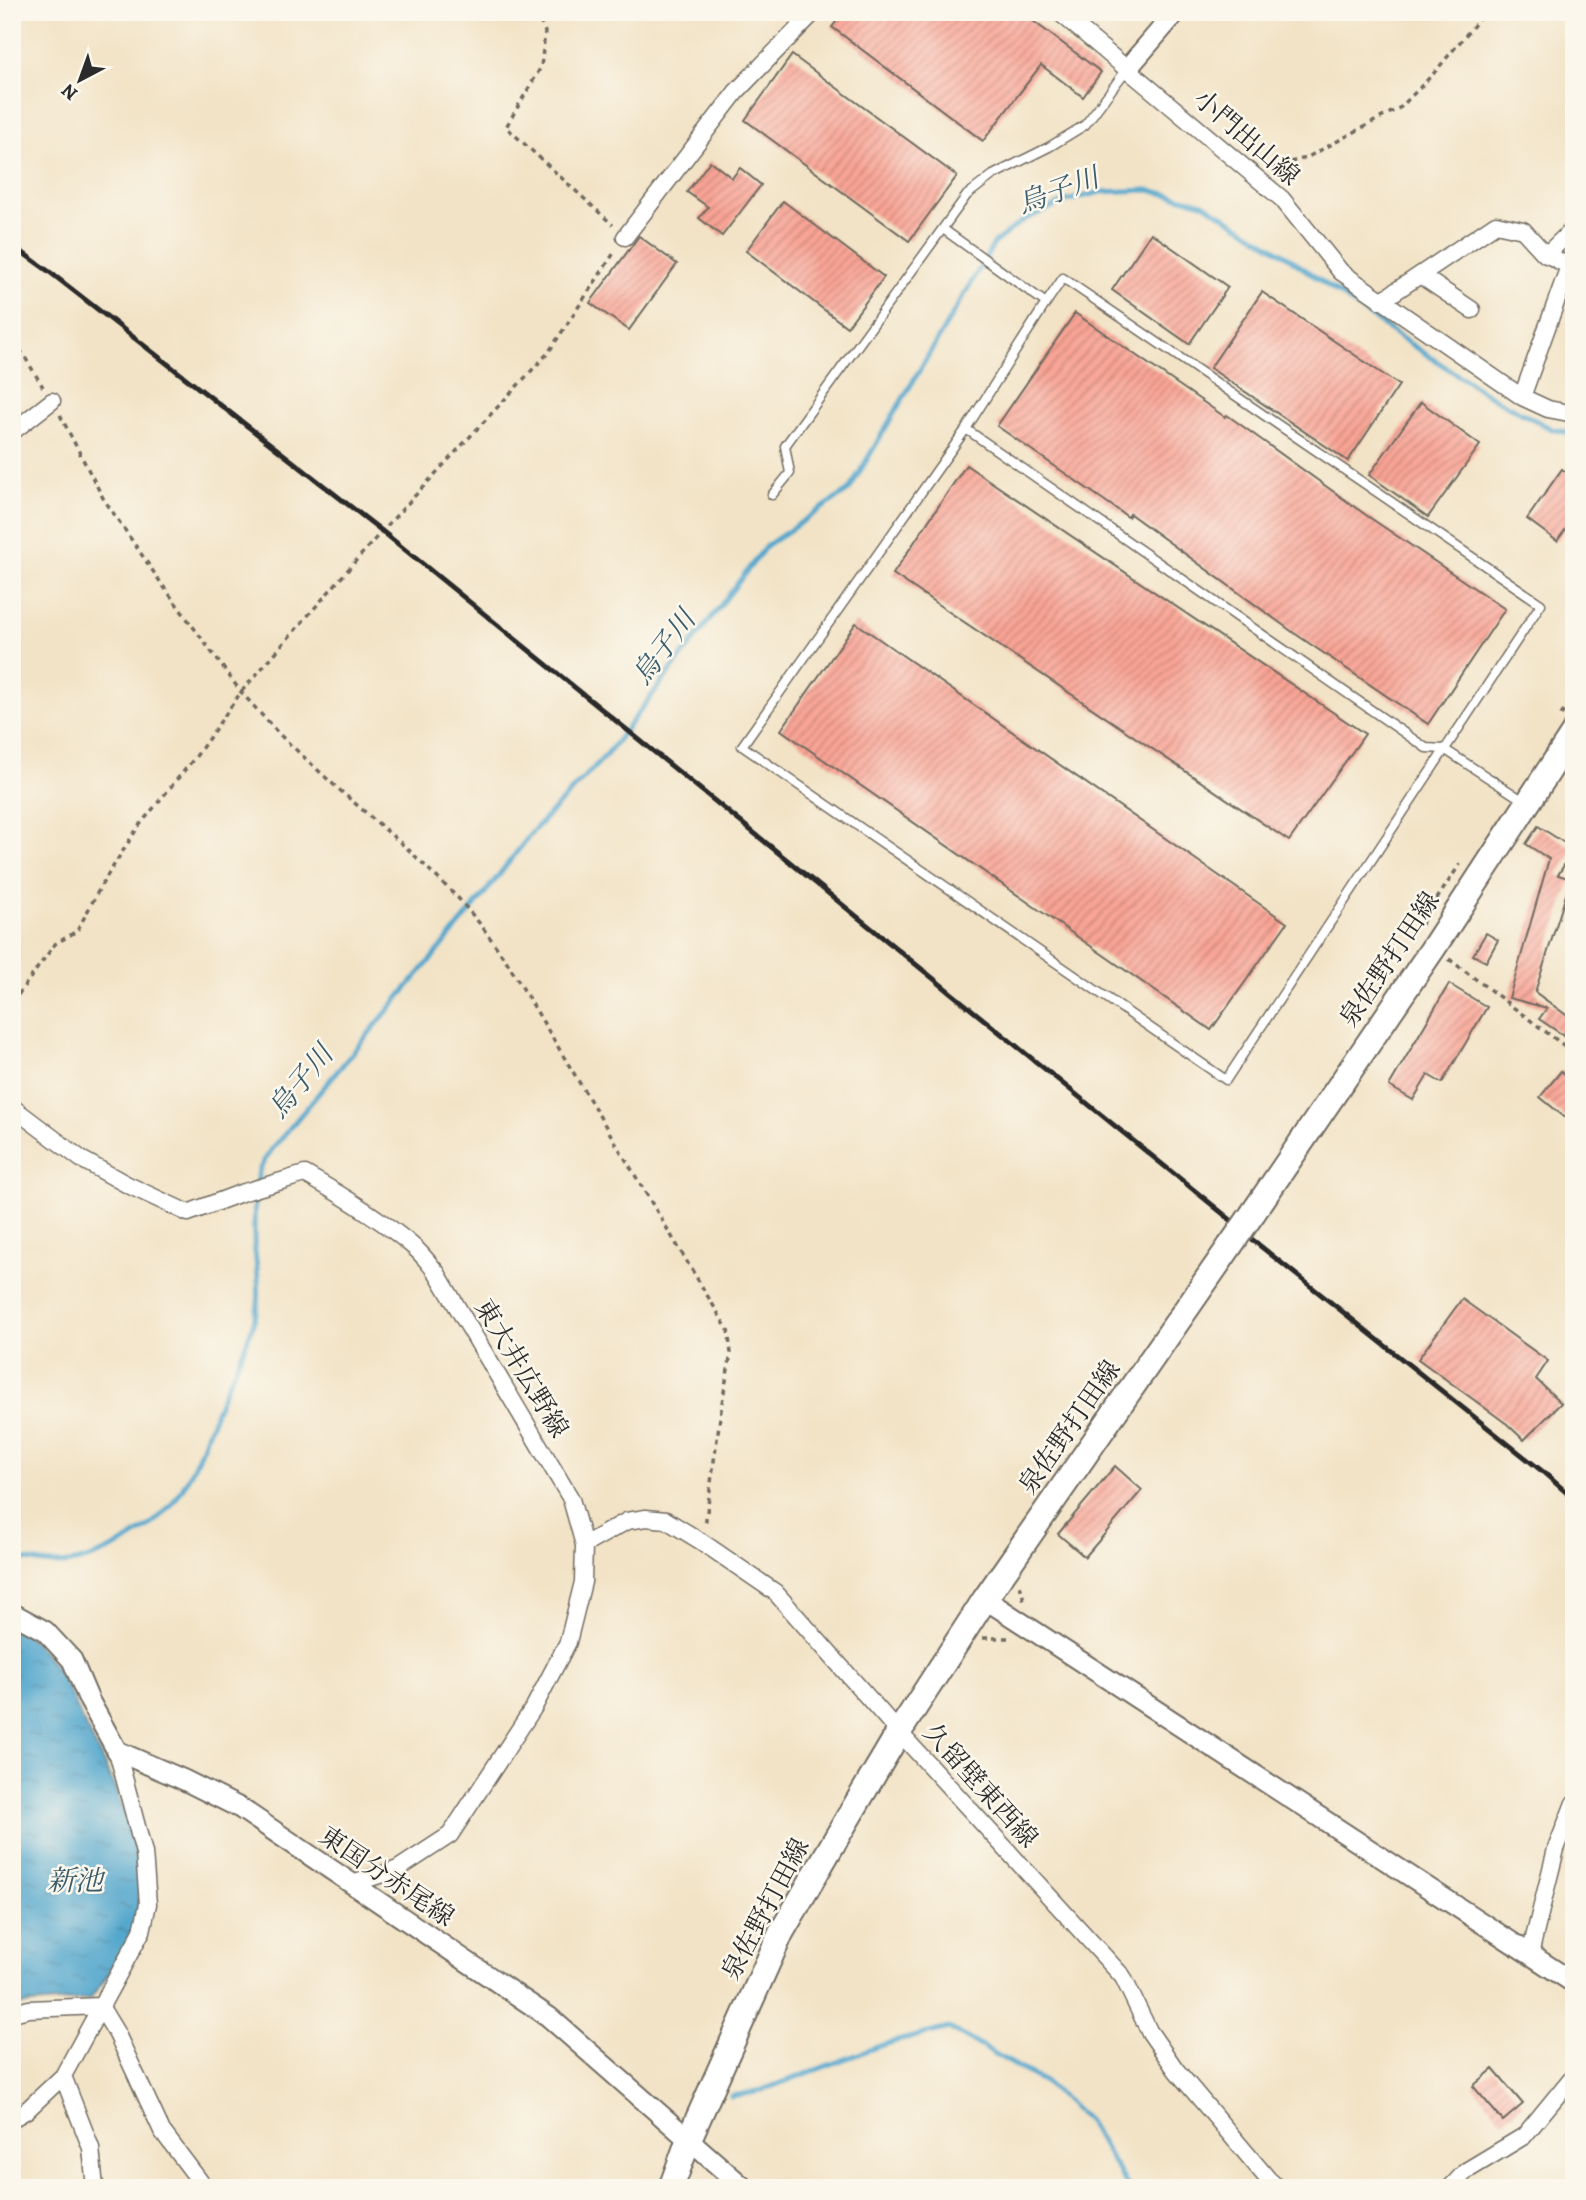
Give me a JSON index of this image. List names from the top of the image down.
{
  "streets": {
    "main road": ["泉佐野打田線"],
    "street": [
      "小門出山線",
      "東大井広野線",
      "久留壁東西線",
      "東国分赤尾線"
    ]
  },
  "crossings": [
    ["泉佐野打田線", "久留壁東西線"],
    ["泉佐野打田線", "東国分赤尾線"],
    ["東大井広野線", "久留壁東西線"],
    ["東大井広野線", "東国分赤尾線"]
  ],
  "water": ["烏子川", "新池"],
  "north": "bottom left"
}
